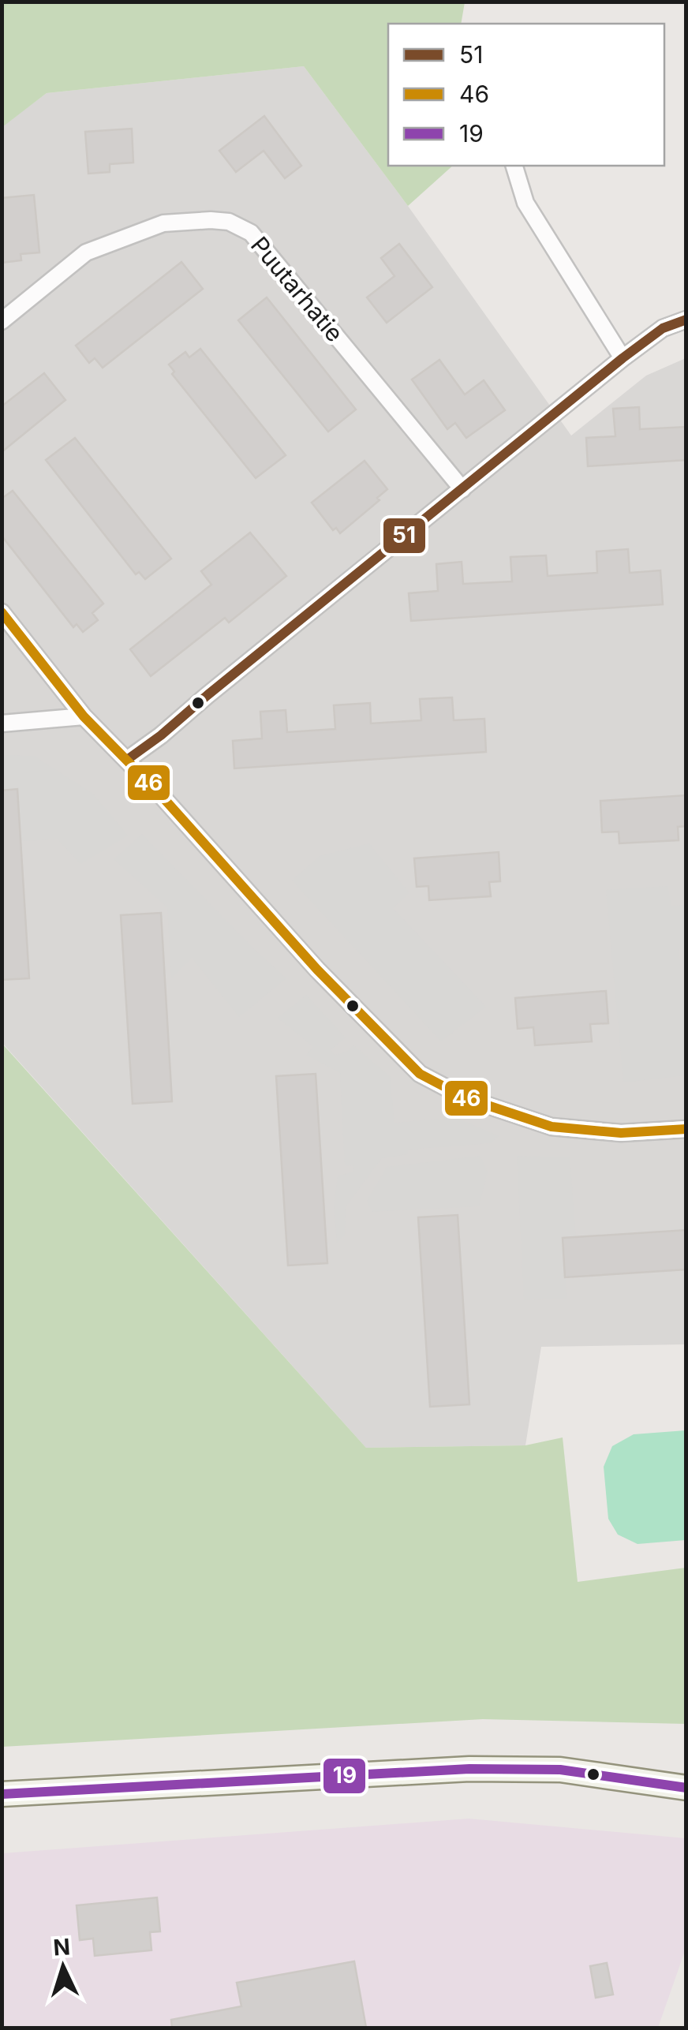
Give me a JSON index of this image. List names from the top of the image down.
{
  "streets": {
    "street": ["Puutarhatie"]
  },
  "lines": ["transit line 51", "transit line 46", "transit line 19"],
  "legend": ["51", "46", "19"],
  "north": "top"
}
